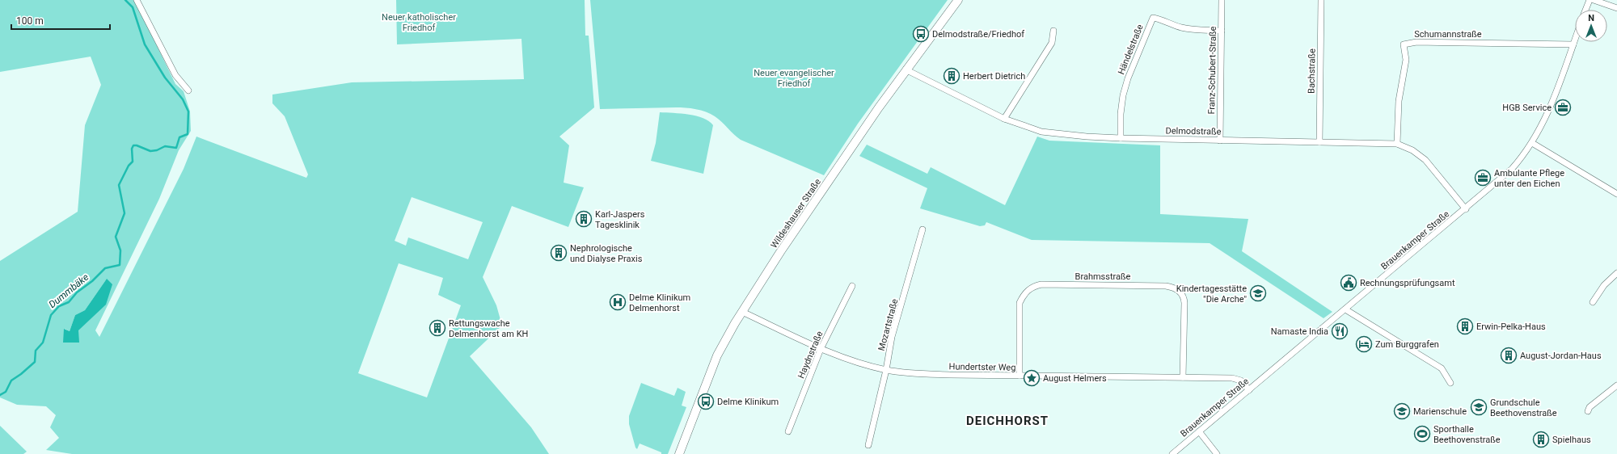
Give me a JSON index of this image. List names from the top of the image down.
{
  "streets": {
    "main road": ["Wildeshauser Straße"],
    "street": [
      "Schumannstraße",
      "Händelstraße",
      "Franz-Schubert-Straße",
      "Bachstraße",
      "Delmodstraße",
      "Brauenkamper Straße",
      "Brahmsstraße",
      "Mozartstraße",
      "Haydnstraße",
      "Hundertster Weg"
    ]
  },
  "crossings": [
    ["Schumannstraße", "Delmodstraße"],
    ["Schumannstraße", "Brauenkamper Straße"],
    ["Händelstraße", "Franz-Schubert-Straße"],
    ["Händelstraße", "Delmodstraße"],
    ["Franz-Schubert-Straße", "Delmodstraße"],
    ["Bachstraße", "Delmodstraße"],
    ["Delmodstraße", "Wildeshauser Straße"],
    ["Delmodstraße", "Brauenkamper Straße"],
    ["Wildeshauser Straße", "Hundertster Weg"],
    ["Brauenkamper Straße", "Hundertster Weg"],
    ["Brahmsstraße", "Hundertster Weg"],
    ["Mozartstraße", "Hundertster Weg"],
    ["Haydnstraße", "Hundertster Weg"]
  ],
  "districts": ["DEICHHORST"],
  "water": ["Dummbäke"],
  "parks": ["Neuer katholischer Friedhof", "Neuer evangelischer Friedhof"],
  "places": {
    "bus stop": ["Delmodstraße/Friedhof", "Delme Klinikum"],
    "building": [
      "Herbert Dietrich",
      "Karl-Jaspers Tagesklinik",
      "Nephrologische und Dialyse Praxis",
      "Erwin-Pelka-Haus",
      "Rettungswache Delmenhorst am KH",
      "August-Jordan-Haus",
      "Spielhaus"
    ],
    "office": ["HGB Service", "Ambulante Pflege unter den Eichen"],
    "public building": ["Rechnungsprüfungsamt"],
    "school or university": ["Kindertagesstätte \"Die Arche\"", "Grundschule Beethovenstraße", "Marienschule"],
    "hospital": ["Delme Klinikum Delmenhorst"],
    "restaurant": ["Namaste India"],
    "hotel": ["Zum Burggrafen"],
    "place": ["August Helmers"],
    "sports": ["Sporthalle Beethovenstraße"]
  },
  "scale_bar": "100 m",
  "north": "top"
}
